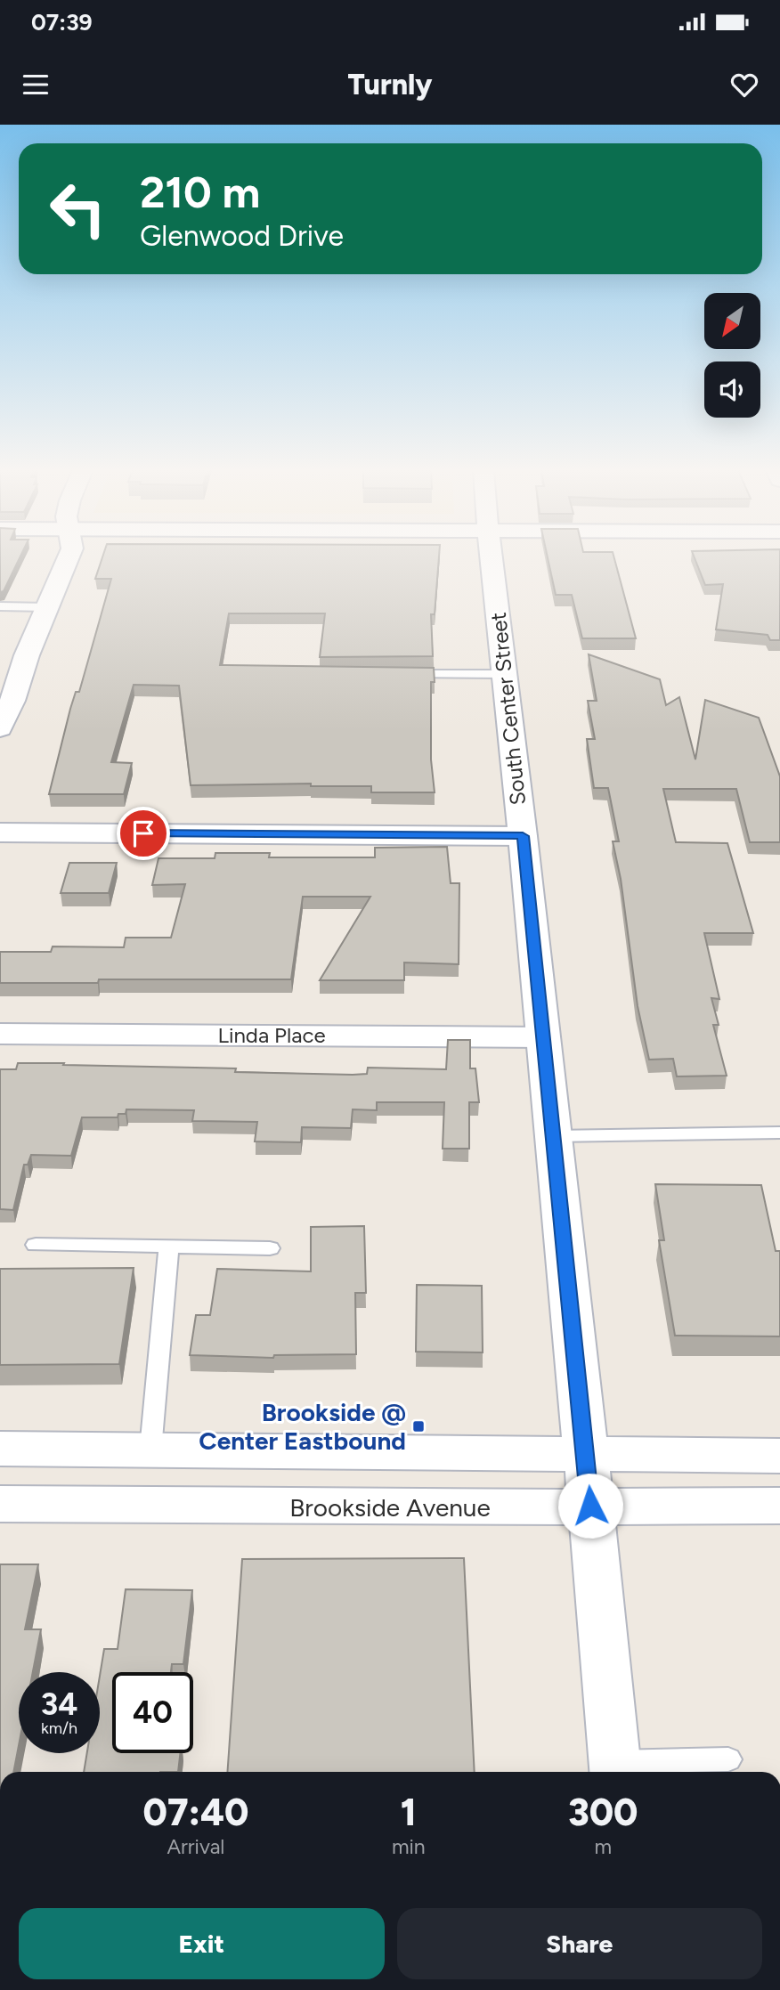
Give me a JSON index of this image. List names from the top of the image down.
{
  "streets": {
    "street": ["South Center Street", "Linda Place", "Brookside Avenue"]
  },
  "crossings": [
    ["South Center Street", "Linda Place"],
    ["South Center Street", "Brookside Avenue"]
  ],
  "places": {
    "transit": ["Brookside @ Center Eastbound"]
  },
  "north": "bottom left",
  "page": {
    "status": "07:39",
    "header": "Turnly",
    "turn": ["210 m", "Glenwood Drive"],
    "speed": "34 km/h",
    "limit": "40",
    "eta": [
      "07:40",
      "Arrival",
      "1",
      "min",
      "300",
      "m"
    ],
    "buttons": ["Exit", "Share"]
  }
}
